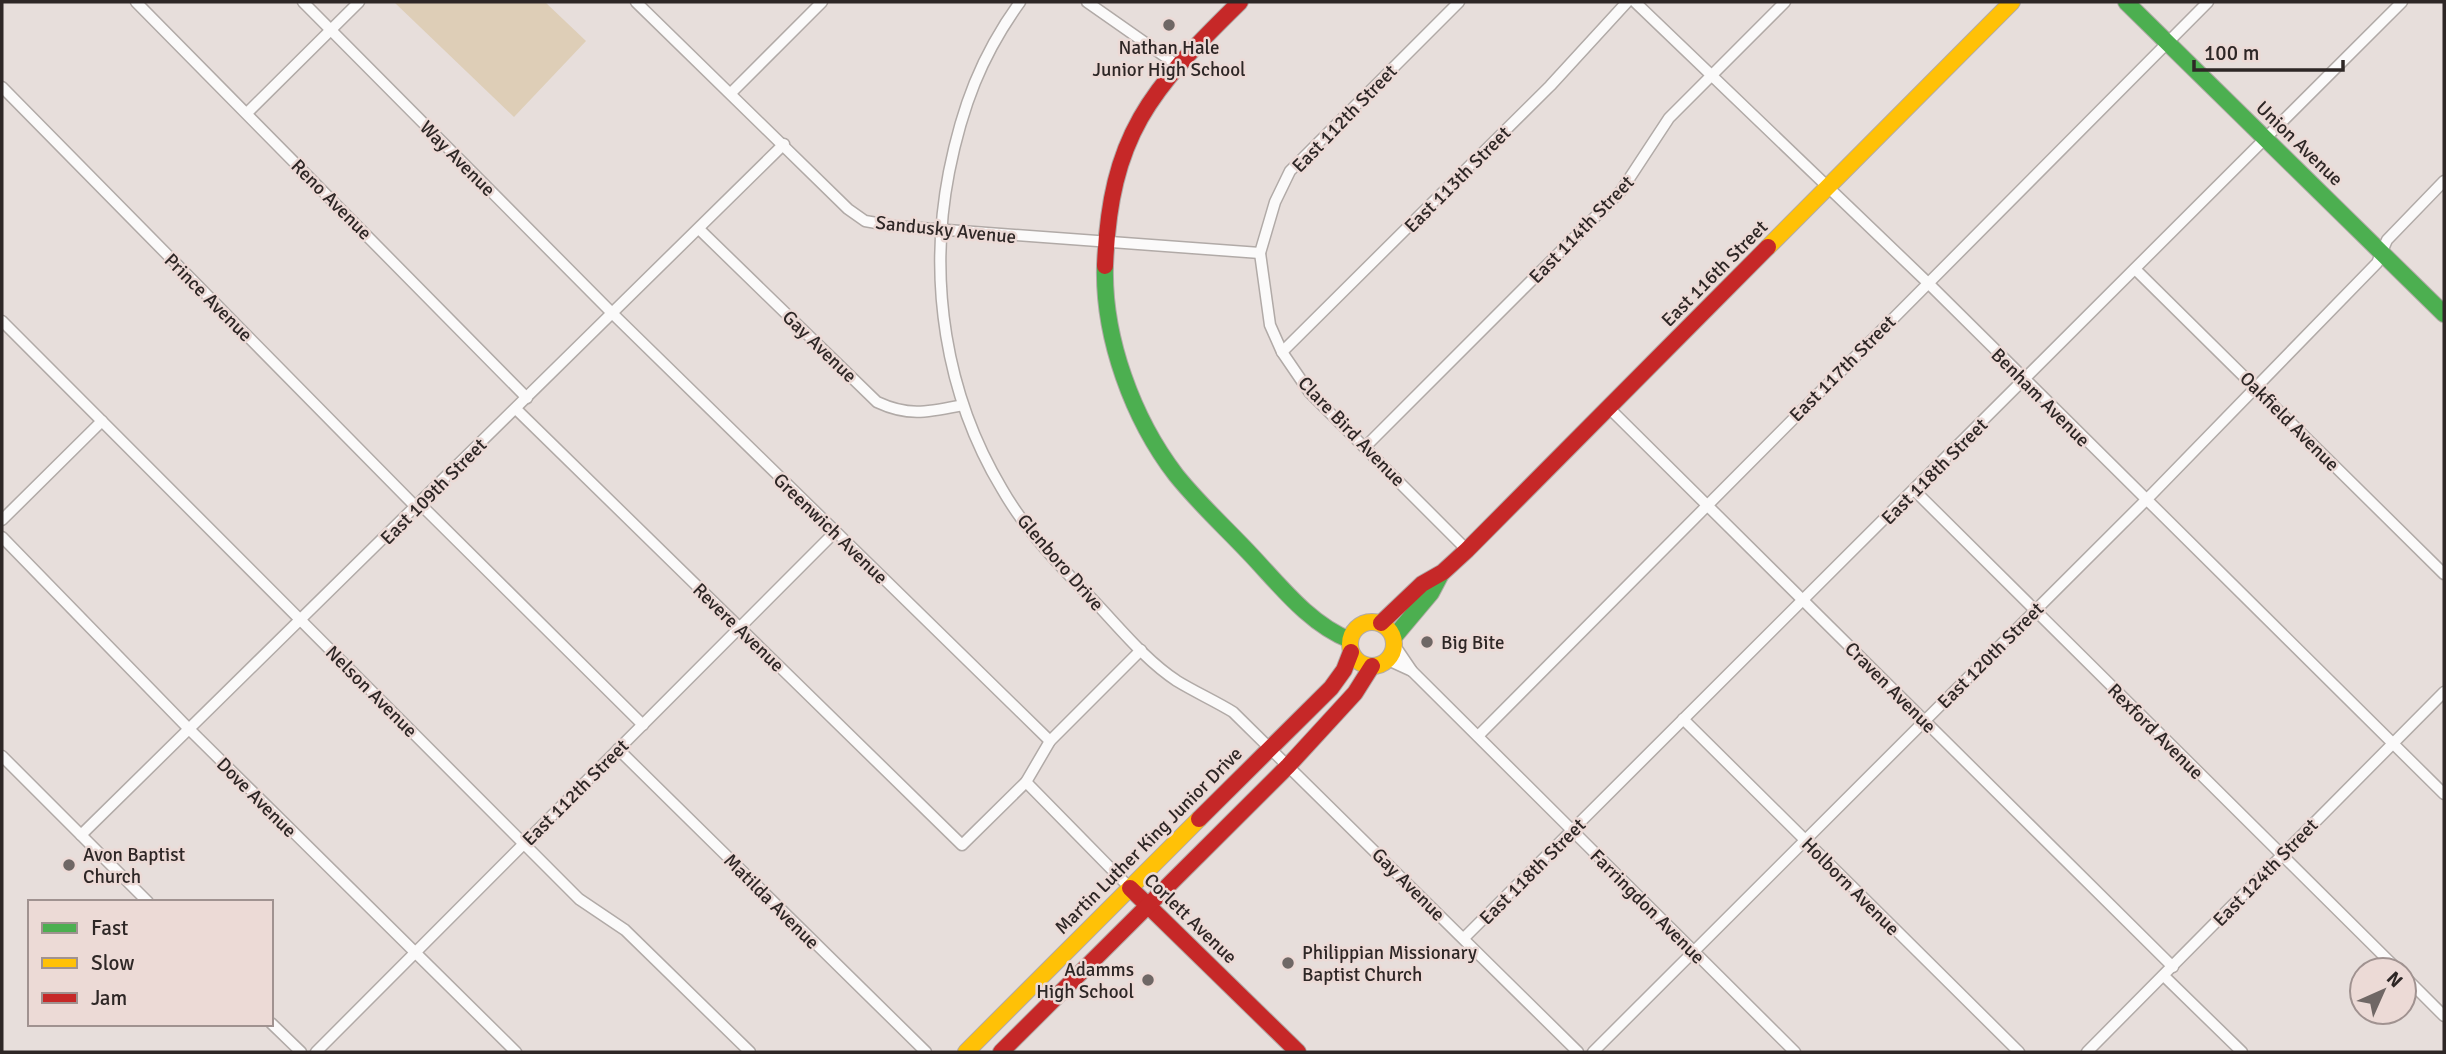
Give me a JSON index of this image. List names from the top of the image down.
{
  "streets": {
    "main road": [
      "Union Avenue",
      "East 116th Street",
      "Martin Luther King Junior Drive",
      "Corlett Avenue"
    ],
    "street": [
      "East 112th Street",
      "Way Avenue",
      "East 113th Street",
      "Reno Avenue",
      "Sandusky Avenue",
      "East 114th Street",
      "Prince Avenue",
      "Gay Avenue",
      "East 117th Street",
      "Benham Avenue",
      "Oakfield Avenue",
      "Clare Bird Avenue",
      "East 118th Street",
      "East 109th Street",
      "Greenwich Avenue",
      "Glenboro Drive",
      "Revere Avenue",
      "East 120th Street",
      "Craven Avenue",
      "Nelson Avenue",
      "Rexford Avenue",
      "Dove Avenue",
      "East 124th Street",
      "Holborn Avenue",
      "Matilda Avenue",
      "Farringdon Avenue"
    ]
  },
  "crossings": [
    ["East 112th Street", "Sandusky Avenue"],
    ["East 112th Street", "Prince Avenue"],
    ["East 112th Street", "Clare Bird Avenue"],
    ["East 112th Street", "Greenwich Avenue"],
    ["East 112th Street", "Revere Avenue"],
    ["East 112th Street", "Nelson Avenue"],
    ["East 112th Street", "Dove Avenue"],
    ["East 112th Street", "Matilda Avenue"],
    ["Union Avenue", "East 117th Street"],
    ["Union Avenue", "East 118th Street"],
    ["Union Avenue", "East 120th Street"],
    ["Way Avenue", "East 109th Street"],
    ["Way Avenue", "Greenwich Avenue"],
    ["East 113th Street", "Clare Bird Avenue"],
    ["Reno Avenue", "East 109th Street"],
    ["Sandusky Avenue", "Clare Bird Avenue"],
    ["Sandusky Avenue", "East 109th Street"],
    ["Sandusky Avenue", "Glenboro Drive"],
    ["East 114th Street", "Benham Avenue"],
    ["East 114th Street", "Clare Bird Avenue"],
    ["East 116th Street", "Benham Avenue"],
    ["East 116th Street", "Clare Bird Avenue"],
    ["East 116th Street", "Craven Avenue"],
    ["East 116th Street", "Farringdon Avenue"],
    ["Prince Avenue", "East 109th Street"],
    ["Gay Avenue", "East 118th Street"],
    ["Gay Avenue", "East 109th Street"],
    ["Gay Avenue", "Glenboro Drive"],
    ["Gay Avenue", "Martin Luther King Junior Drive"],
    ["East 117th Street", "Benham Avenue"],
    ["East 117th Street", "Craven Avenue"],
    ["East 117th Street", "Farringdon Avenue"],
    ["Benham Avenue", "East 118th Street"],
    ["Benham Avenue", "East 120th Street"],
    ["Benham Avenue", "East 124th Street"],
    ["Oakfield Avenue", "East 118th Street"],
    ["Oakfield Avenue", "East 120th Street"],
    ["East 118th Street", "Craven Avenue"],
    ["East 118th Street", "Rexford Avenue"],
    ["East 118th Street", "Holborn Avenue"],
    ["East 118th Street", "Farringdon Avenue"],
    ["East 109th Street", "Greenwich Avenue"],
    ["East 109th Street", "Revere Avenue"],
    ["East 109th Street", "Nelson Avenue"],
    ["East 109th Street", "Dove Avenue"],
    ["Glenboro Drive", "Martin Luther King Junior Drive"],
    ["Revere Avenue", "Corlett Avenue"],
    ["East 120th Street", "Craven Avenue"],
    ["East 120th Street", "Rexford Avenue"],
    ["East 120th Street", "Holborn Avenue"],
    ["East 120th Street", "Farringdon Avenue"],
    ["Craven Avenue", "East 124th Street"],
    ["Rexford Avenue", "East 124th Street"],
    ["Martin Luther King Junior Drive", "Corlett Avenue"]
  ],
  "places": [
    "Nathan Hale Junior High School",
    "Big Bite",
    "Avon Baptist Church",
    "Philippian Missionary Baptist Church",
    "Adamms High School"
  ],
  "legend": ["Fast", "Slow", "Jam"],
  "scale_bar": "100 m",
  "north": "top right"
}
